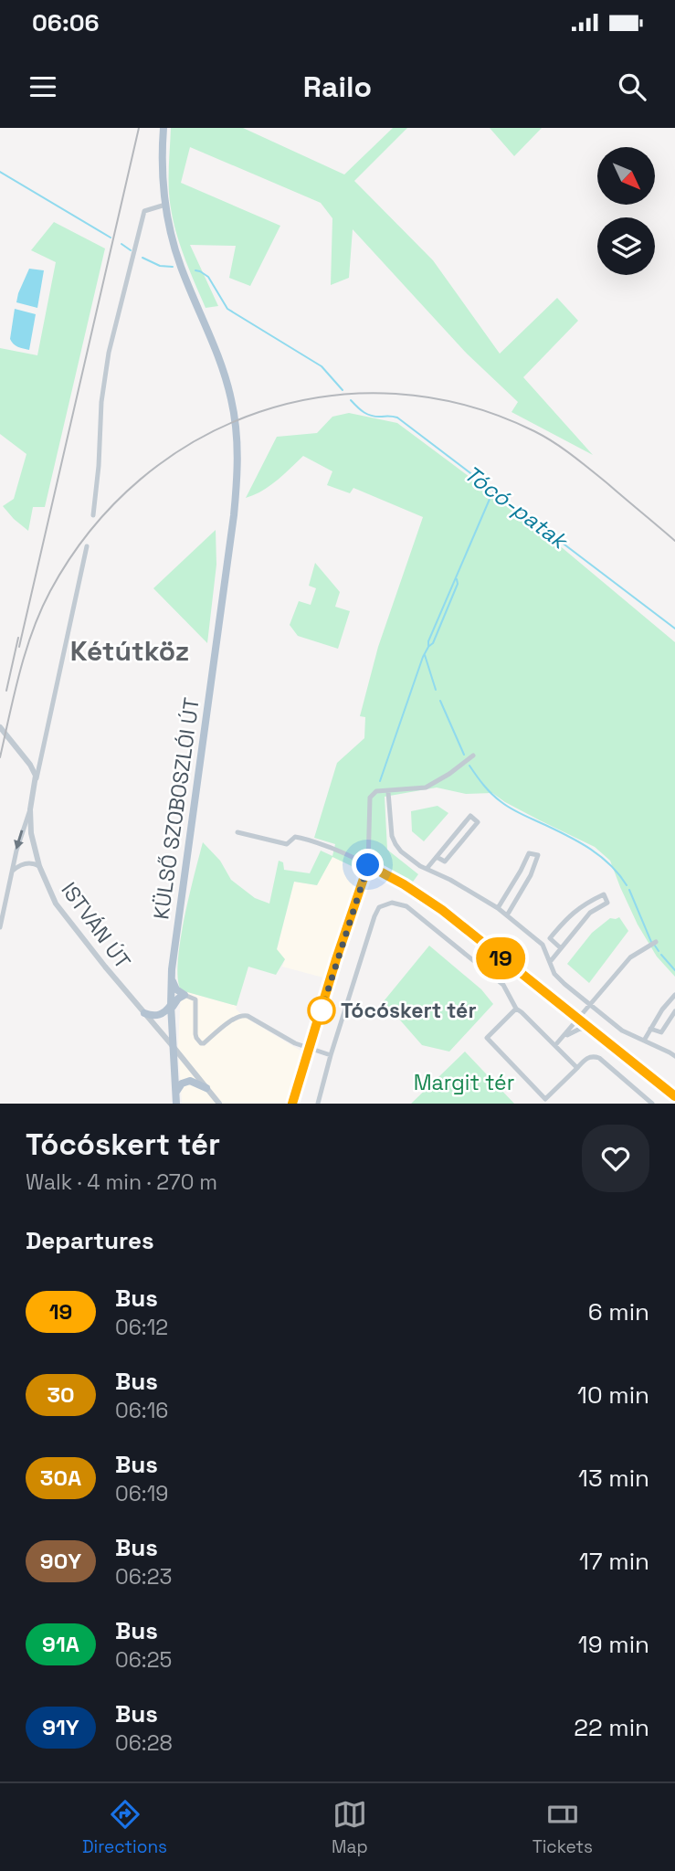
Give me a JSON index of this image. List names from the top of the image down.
{
  "streets": {
    "main road": ["KÜLSŐ SZOBOSZLÓI ÚT"],
    "street": ["ISTVÁN ÚT"]
  },
  "crossings": [
    ["KÜLSŐ SZOBOSZLÓI ÚT", "ISTVÁN ÚT"]
  ],
  "districts": ["Kétútköz"],
  "water": ["Tócó-patak"],
  "parks": ["Margit tér"],
  "places": ["Tócóskert tér"],
  "lines": ["bus line 19"],
  "north": "bottom right",
  "page": {
    "status": "06:06",
    "header": "Railo",
    "on_map": "19",
    "heading": [
      ["Tócóskert tér", "Walk · 4 min · 270 m"],
      "Departures"
    ],
    "list": [
      {
        "mark": "19",
        "name": "Bus",
        "note": "06:12",
        "value": "6 min"
      },
      {
        "mark": "30",
        "name": "Bus",
        "note": "06:16",
        "value": "10 min"
      },
      {
        "mark": "30A",
        "name": "Bus",
        "note": "06:19",
        "value": "13 min"
      },
      {
        "mark": "90Y",
        "name": "Bus",
        "note": "06:23",
        "value": "17 min"
      },
      {
        "mark": "91A",
        "name": "Bus",
        "note": "06:25",
        "value": "19 min"
      },
      {
        "mark": "91Y",
        "name": "Bus",
        "note": "06:28",
        "value": "22 min"
      }
    ],
    "tabs": ["Directions", "Map", "Tickets"]
  }
}
